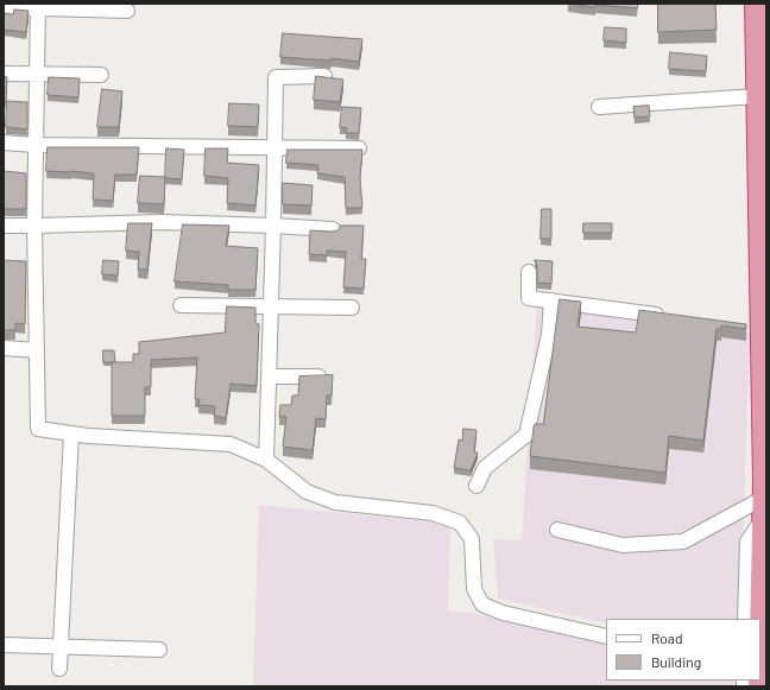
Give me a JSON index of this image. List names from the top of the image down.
{
  "legend": ["Road", "Building"]
}
